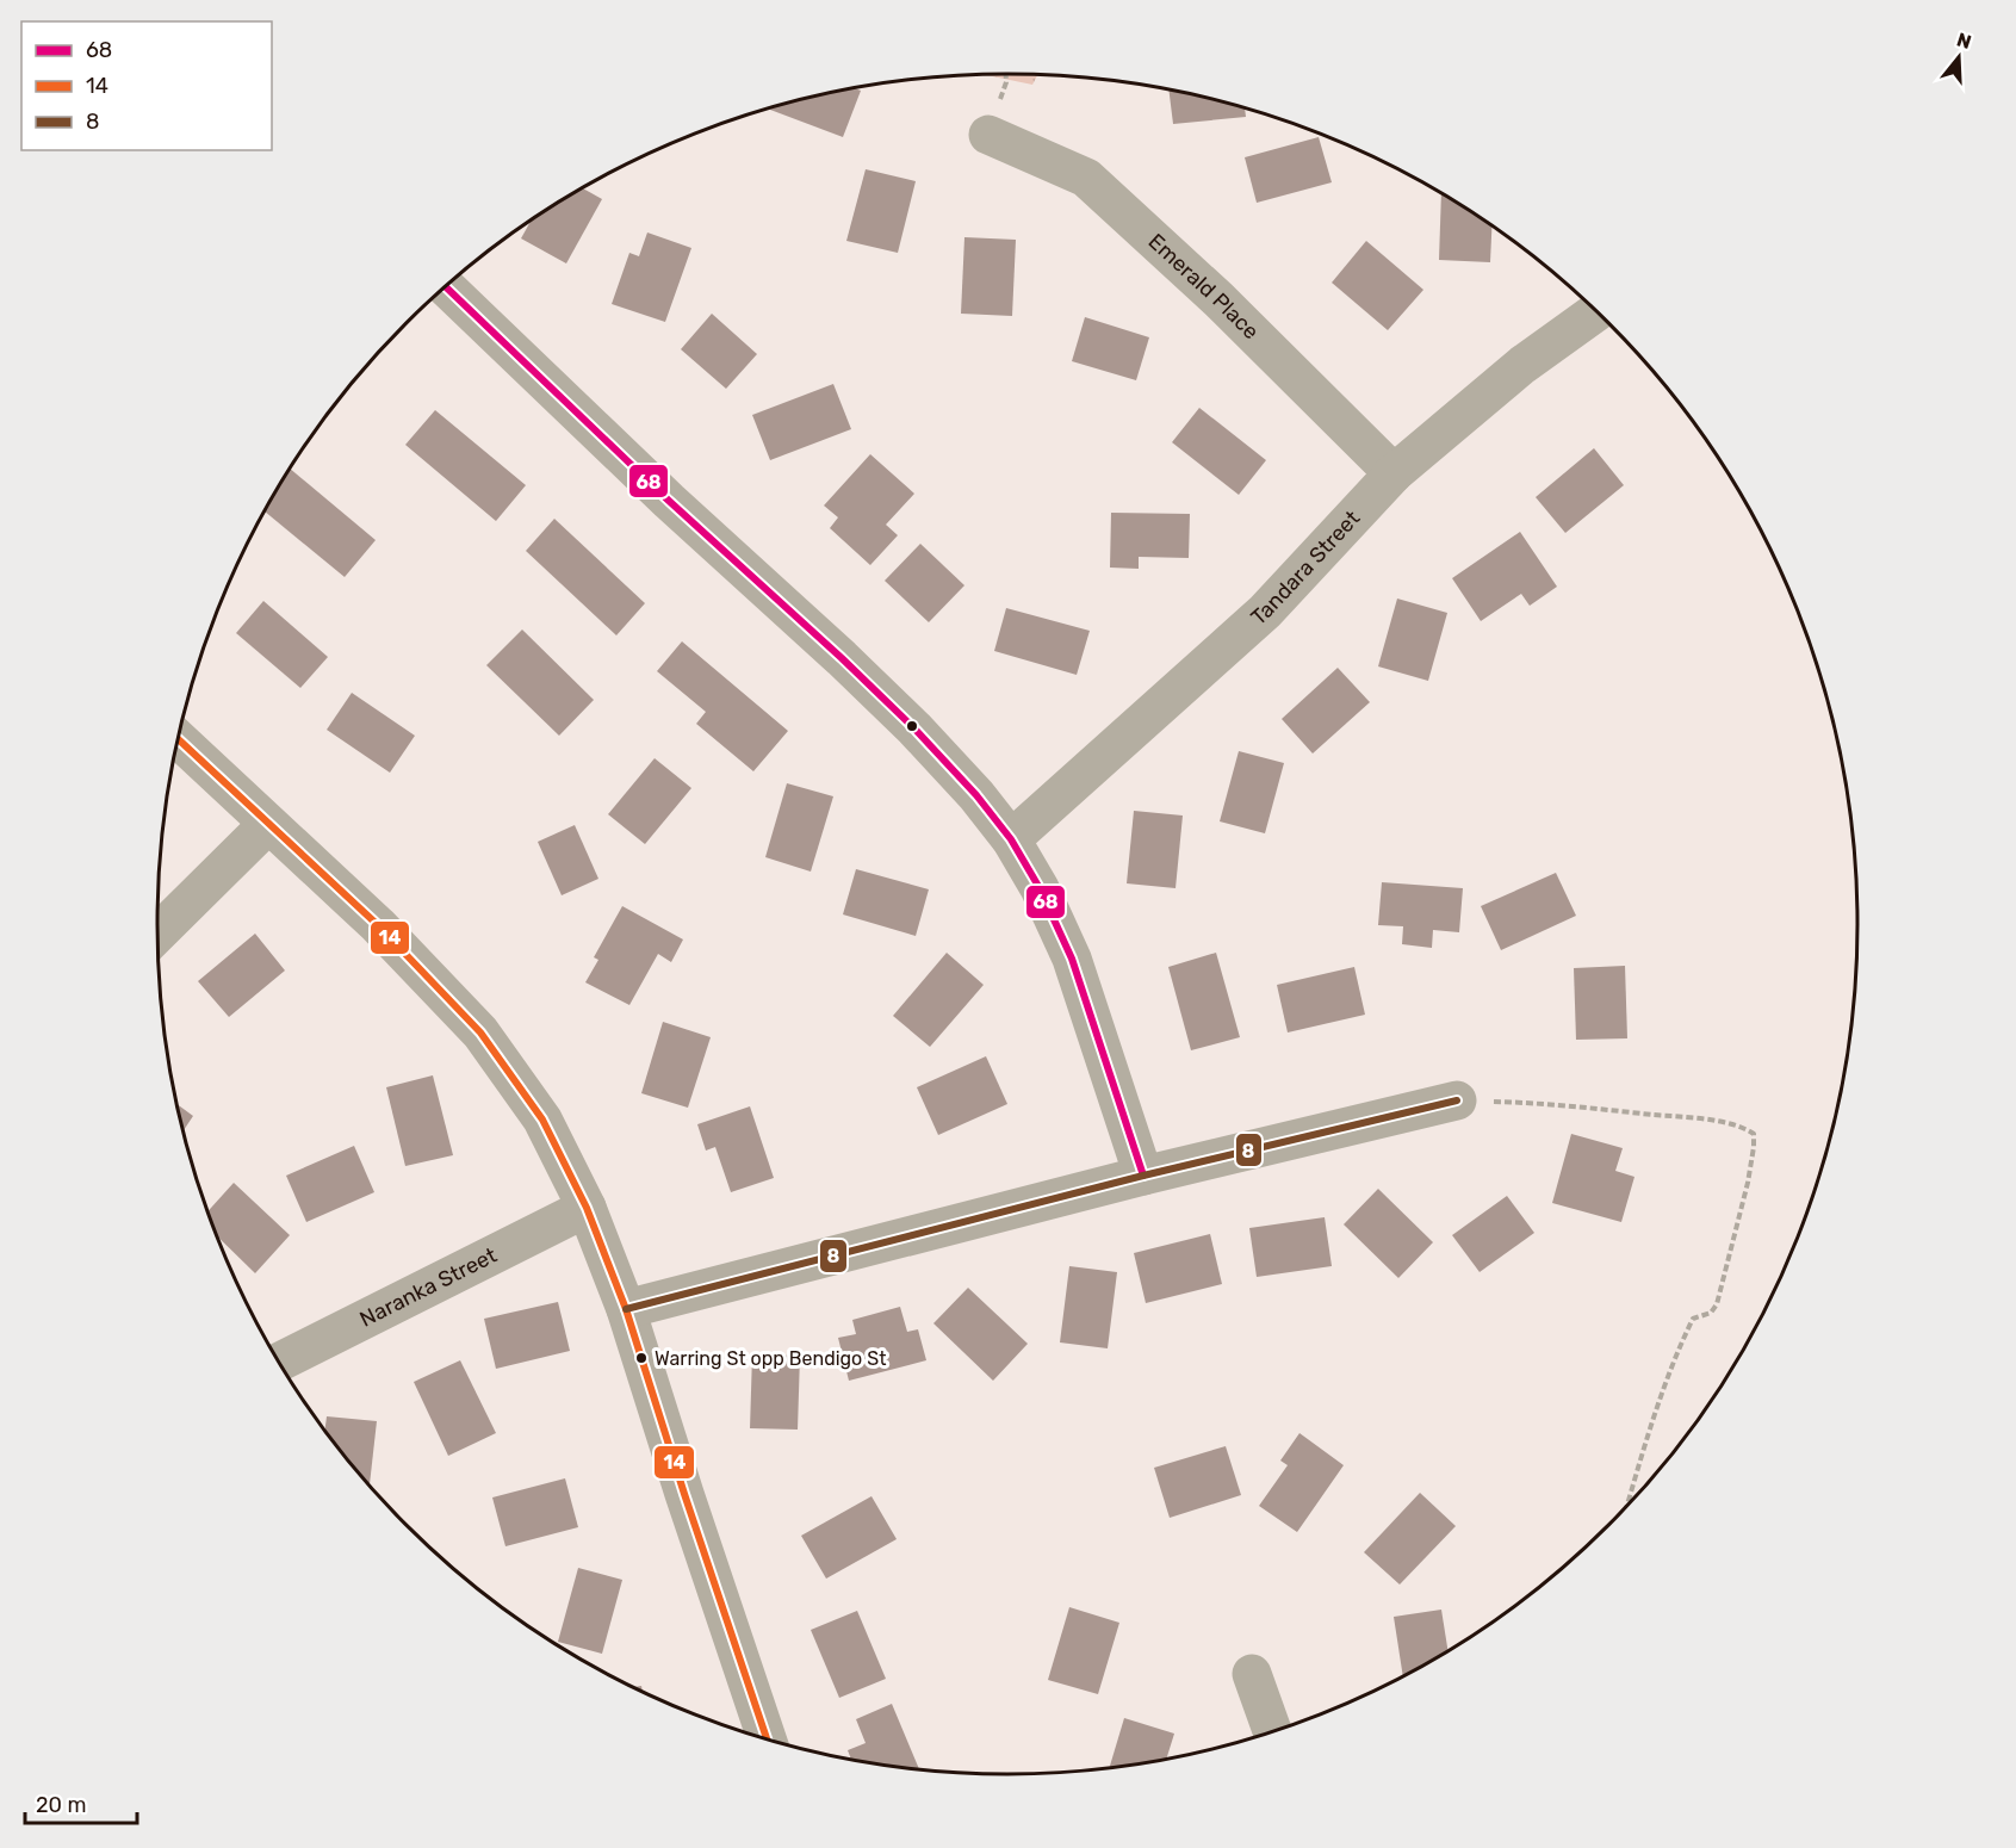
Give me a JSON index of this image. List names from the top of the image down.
{
  "streets": {
    "street": ["Emerald Place", "Tandara Street", "Naranka Street"]
  },
  "crossings": [
    ["Emerald Place", "Tandara Street"]
  ],
  "places": ["Warring St opp Bendigo St"],
  "lines": ["transit line 68", "transit line 14", "transit line 8"],
  "legend": ["68", "14", "8"],
  "scale_bar": "20 m",
  "north": "top"
}
